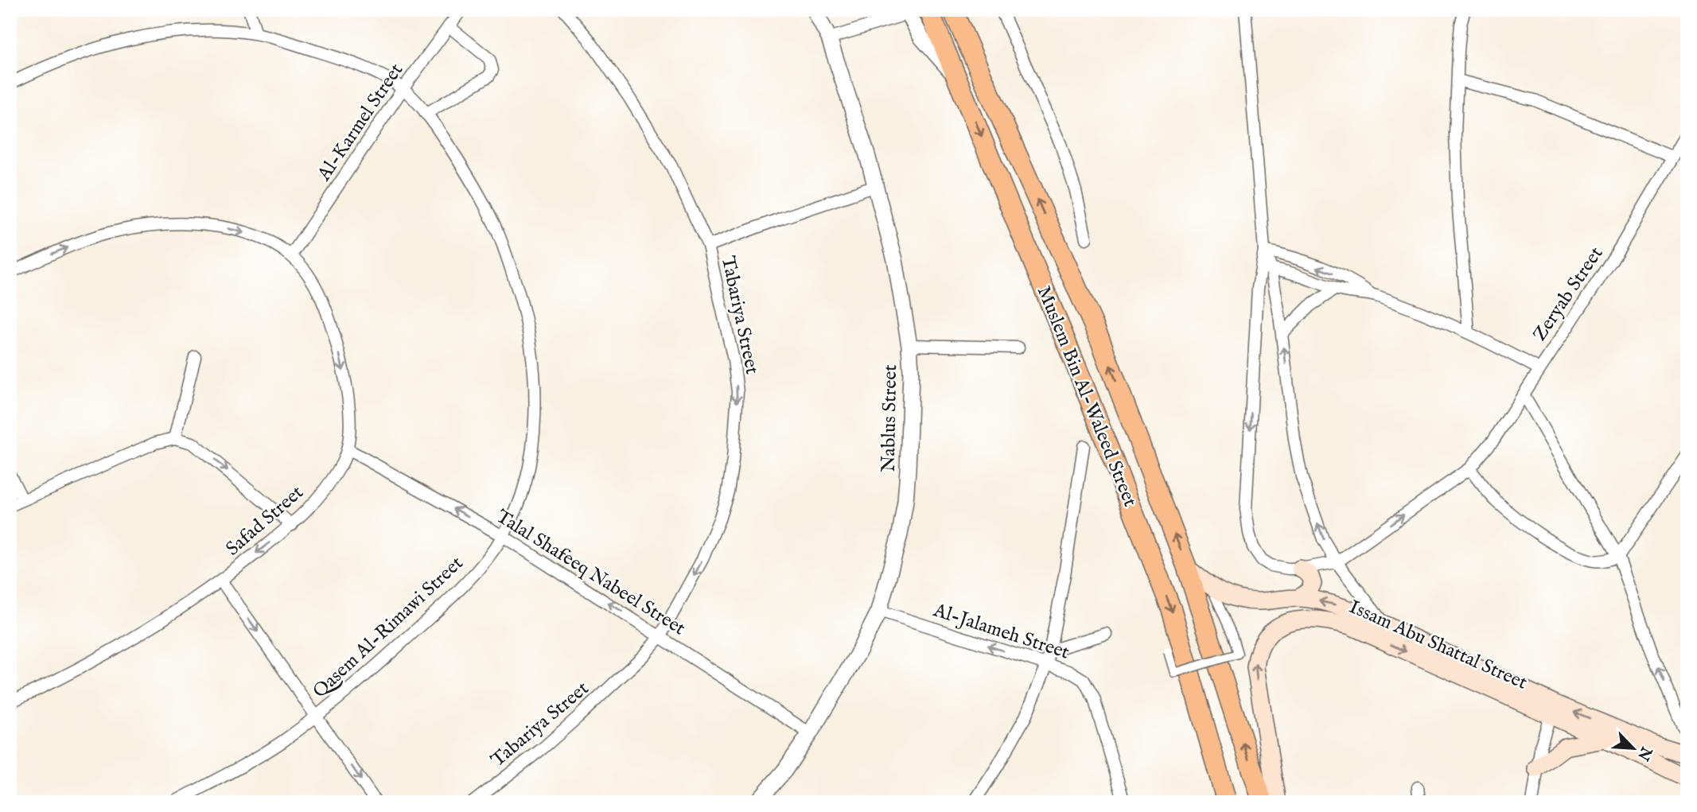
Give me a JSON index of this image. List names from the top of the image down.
{
  "streets": {
    "highway": ["Muslem Bin Al-Waleed Street"],
    "main road": ["Issam Abu Shattal Street"],
    "street": [
      "Al-Karmel Street",
      "Zeryab Street",
      "Tabariya Street",
      "Nablus Street",
      "Safad Street",
      "Talal Shafeeq Nabeel Street",
      "Qasem Al-Rimawi Street",
      "Al-Jalameh Street"
    ]
  },
  "crossings": [
    ["Al-Karmel Street", "Safad Street"],
    ["Al-Karmel Street", "Qasem Al-Rimawi Street"],
    ["Tabariya Street", "Talal Shafeeq Nabeel Street"],
    ["Muslem Bin Al-Waleed Street", "Issam Abu Shattal Street"],
    ["Nablus Street", "Talal Shafeeq Nabeel Street"],
    ["Nablus Street", "Al-Jalameh Street"],
    ["Safad Street", "Talal Shafeeq Nabeel Street"],
    ["Talal Shafeeq Nabeel Street", "Qasem Al-Rimawi Street"]
  ],
  "one_way": ["Tabariya Street", "Talal Shafeeq Nabeel Street", "Al-Jalameh Street"],
  "north": "bottom right"
}
